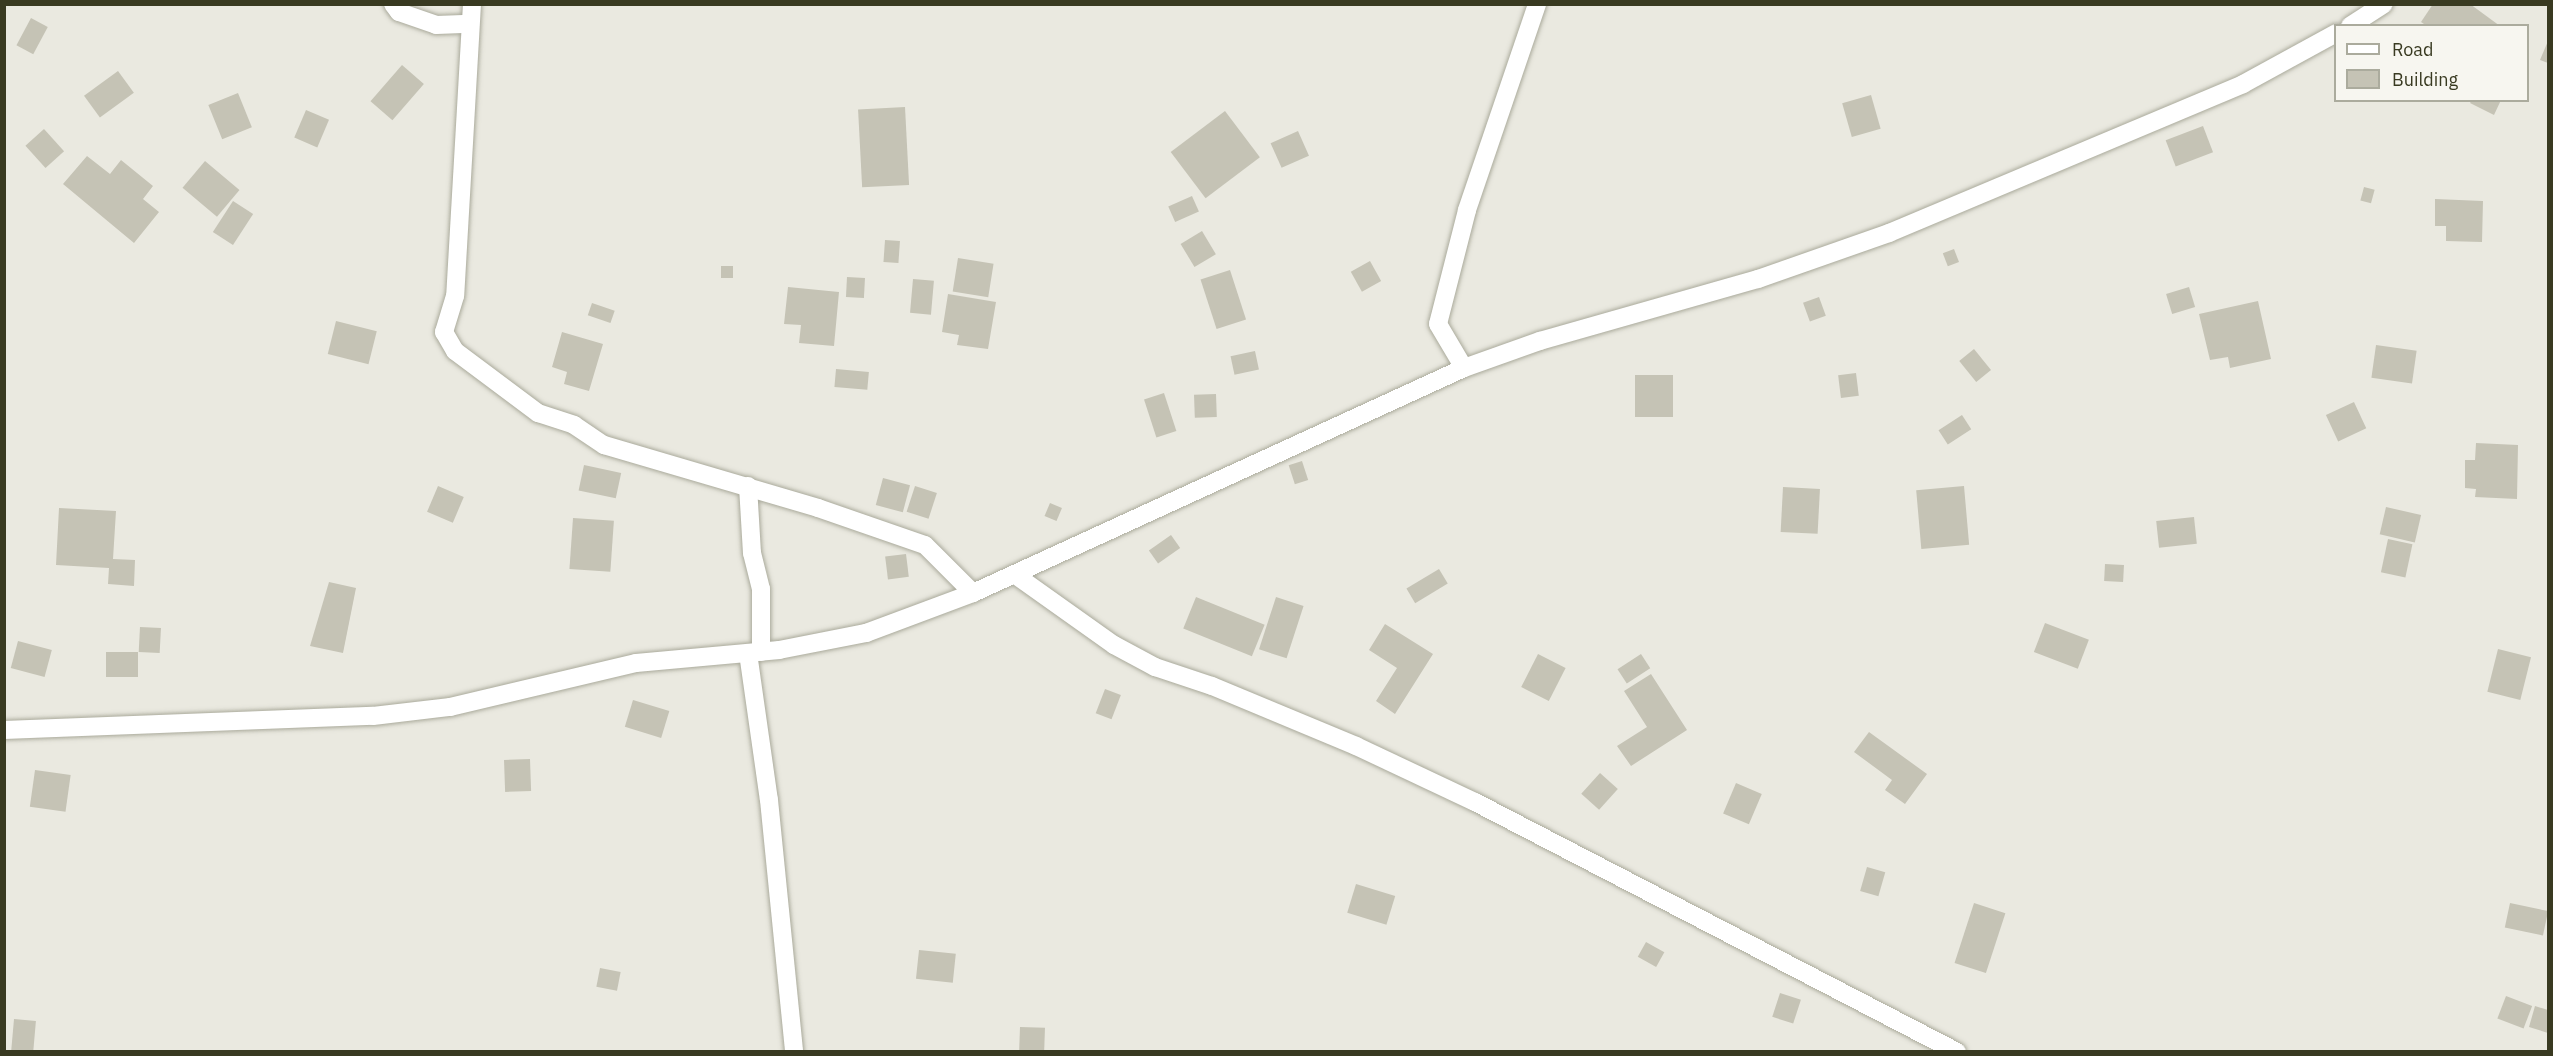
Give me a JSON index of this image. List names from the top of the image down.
{
  "legend": ["Road", "Building"]
}
